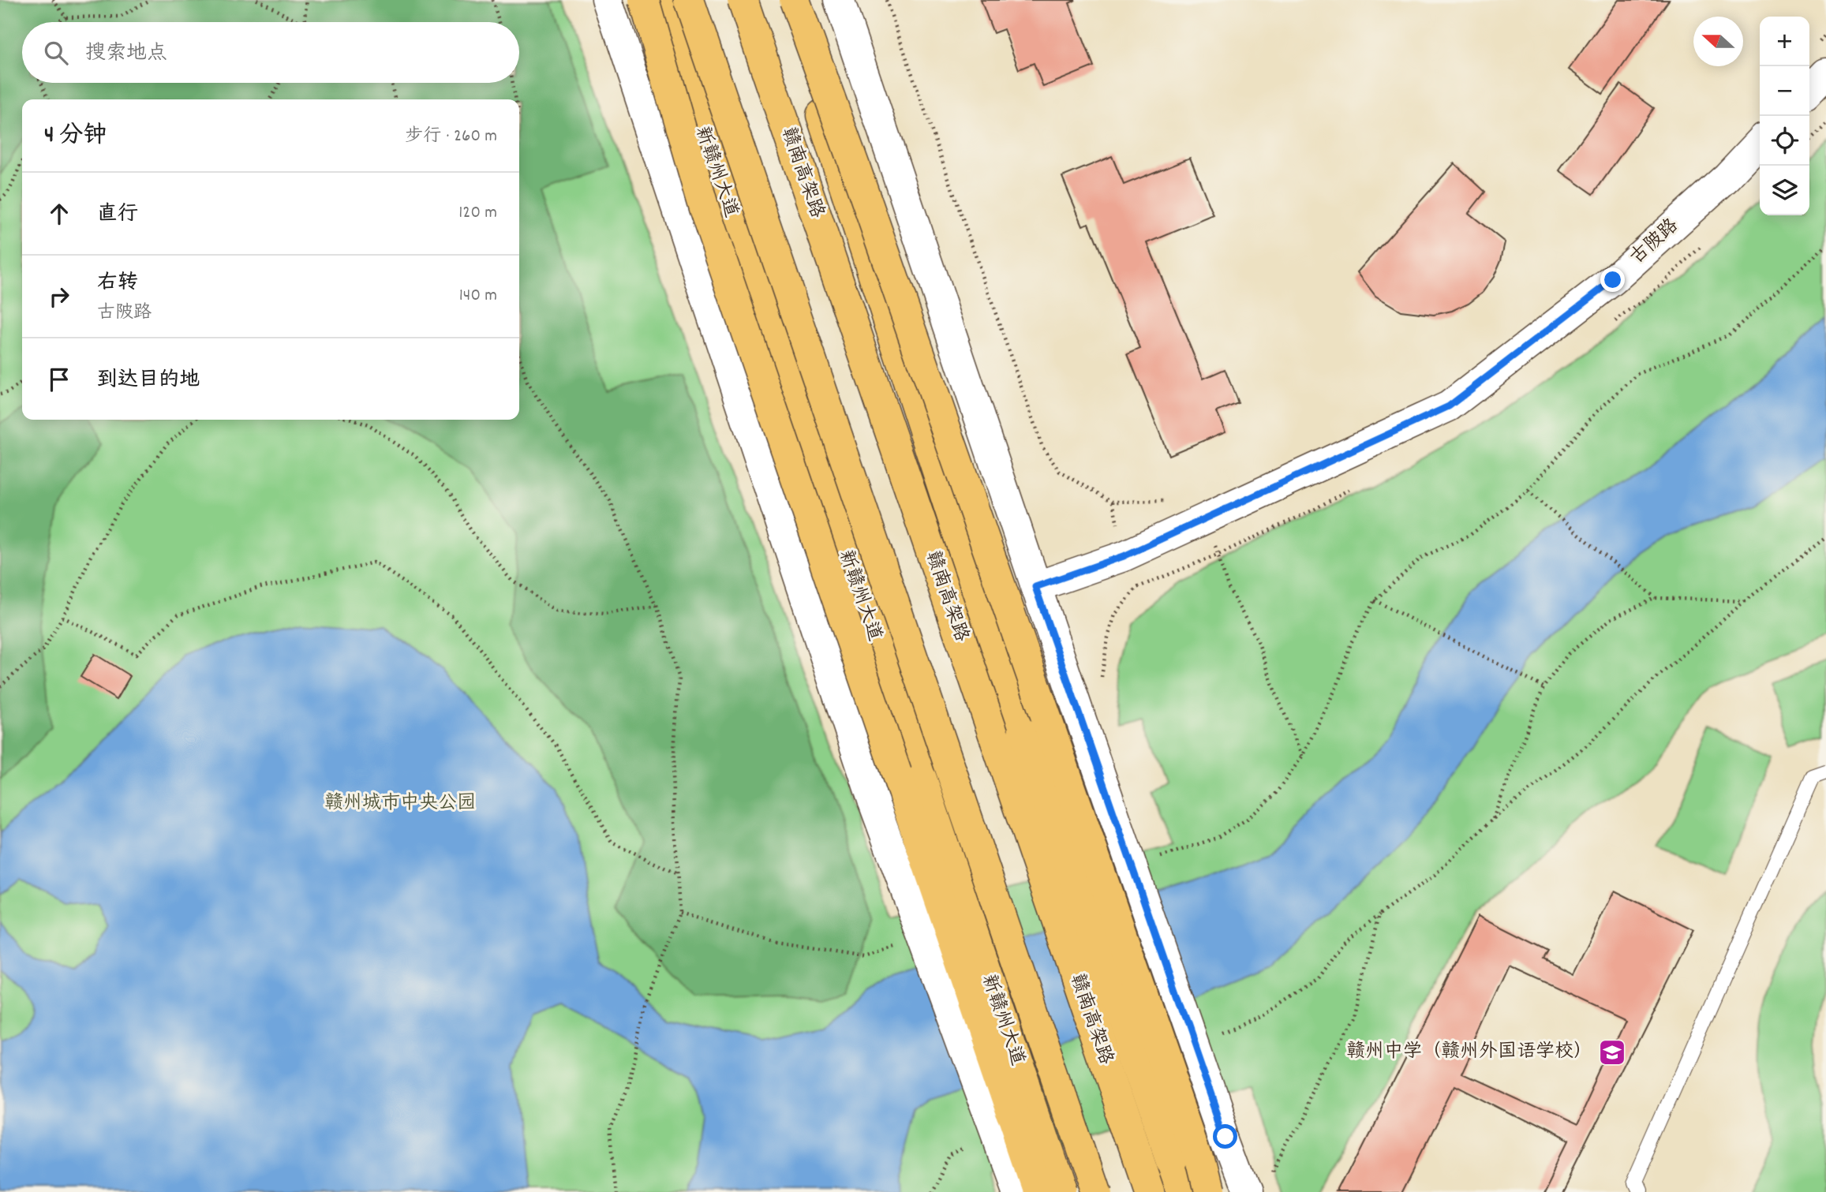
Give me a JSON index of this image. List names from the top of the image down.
{
  "streets": {
    "main road": ["新赣州大道", "赣南高架路"],
    "street": ["古陂路"]
  },
  "parks": ["赣州城市中央公园"],
  "places": {
    "school or university": ["赣州中学（赣州外国语学校）"]
  },
  "north": "left",
  "page": {
    "map_buttons": ["+", "−"],
    "search": "搜索地点",
    "heading": ["4 分钟", "步行 · 260 m"],
    "list": [
      ["直行", "120 m"],
      ["右转", "古陂路", "140 m"],
      "到达目的地"
    ]
  }
}
